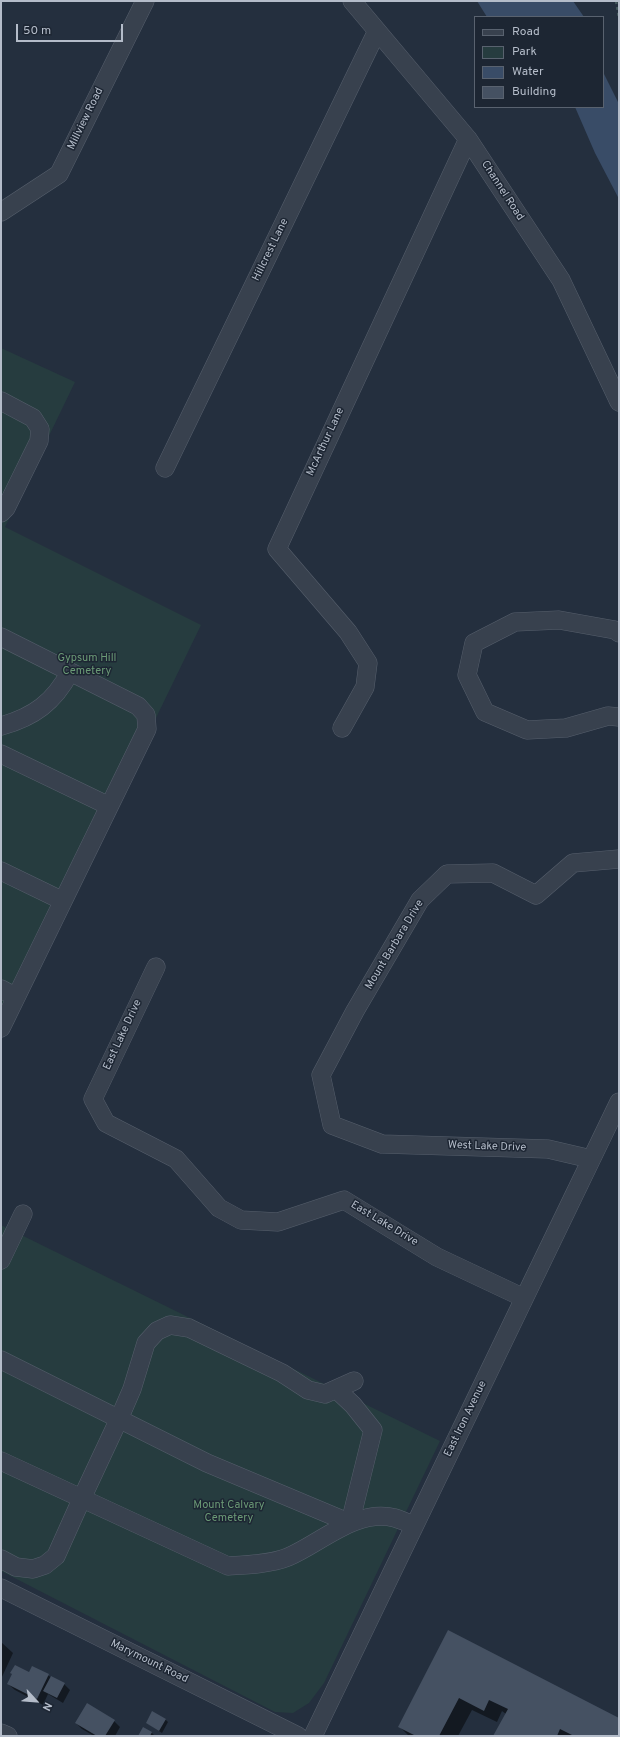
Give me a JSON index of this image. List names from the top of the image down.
{
  "streets": {
    "street": [
      "Millview Road",
      "Channel Road",
      "Hillcrest Lane",
      "McArthur Lane",
      "Mount Barbara Drive",
      "East Lake Drive",
      "West Lake Drive",
      "East Iron Avenue",
      "Marymount Road"
    ]
  },
  "crossings": [
    ["Channel Road", "Hillcrest Lane"],
    ["Channel Road", "McArthur Lane"],
    ["Mount Barbara Drive", "West Lake Drive"],
    ["East Lake Drive", "East Iron Avenue"],
    ["West Lake Drive", "East Iron Avenue"]
  ],
  "parks": ["Gypsum Hill Cemetery", "Mount Calvary Cemetery"],
  "legend": [
    "Road",
    "Park",
    "Water",
    "Building"
  ],
  "scale_bar": "50 m",
  "north": "bottom right"
}
